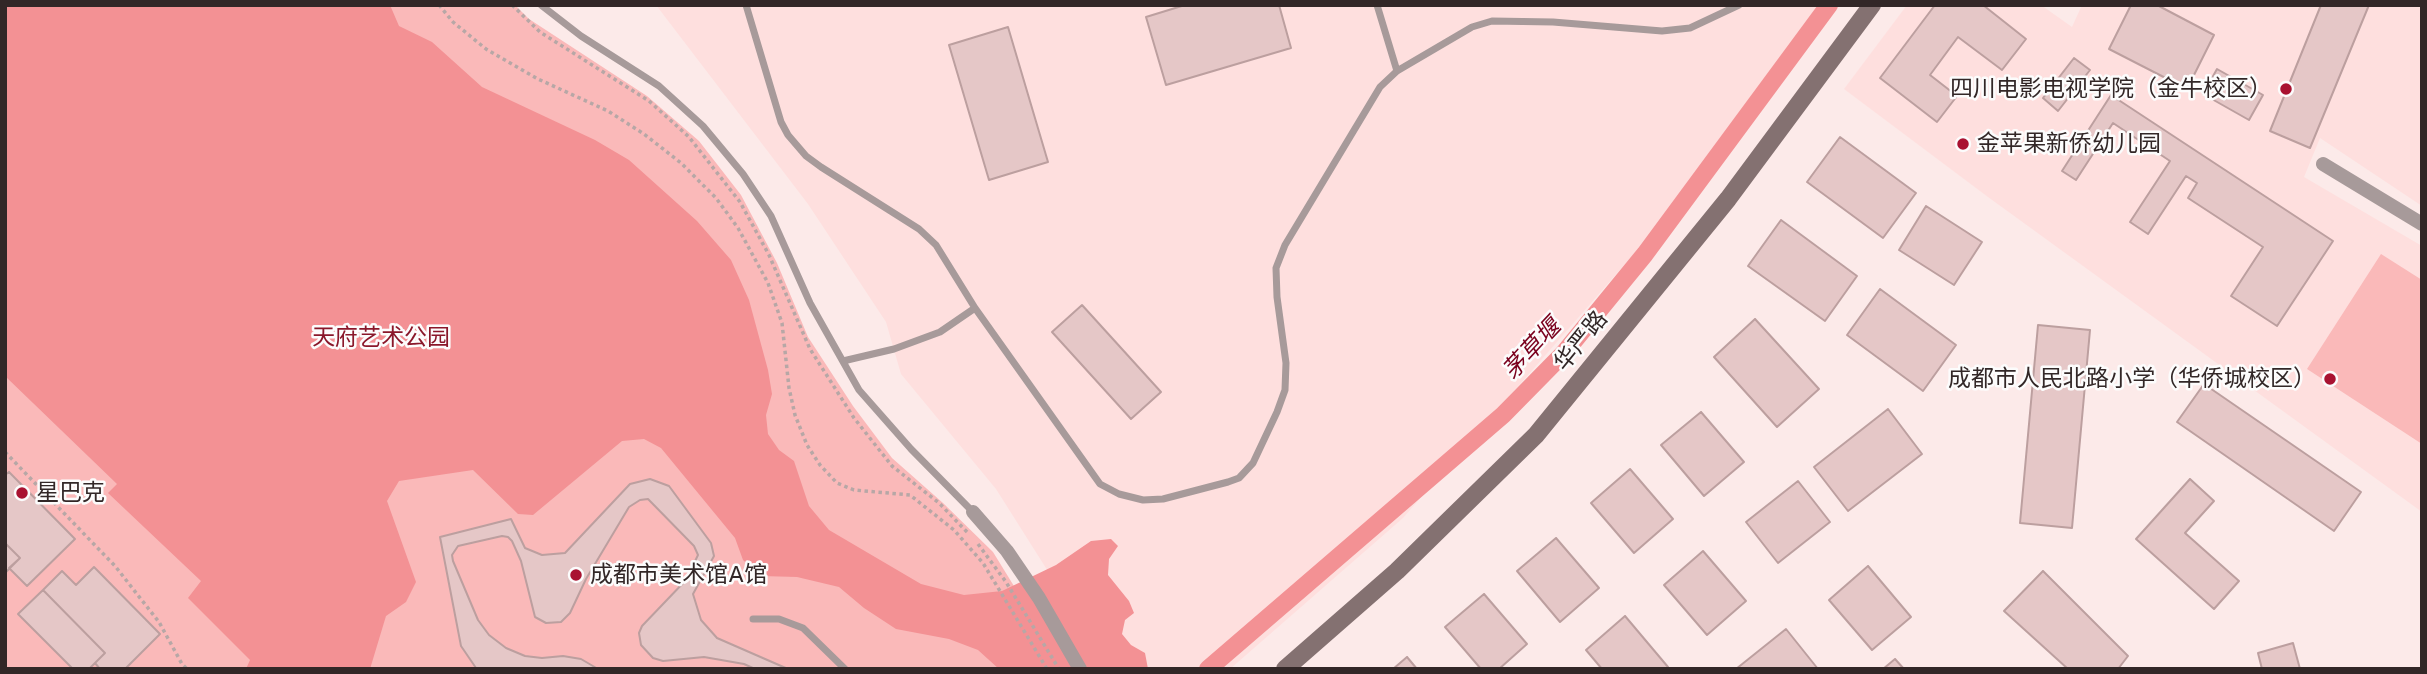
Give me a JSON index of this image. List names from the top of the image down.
{
  "streets": {
    "street": ["华严路"]
  },
  "water": ["茅草堰"],
  "parks": ["天府艺术公园"],
  "places": [
    "四川电影电视学院（金牛校区）",
    "金苹果新侨幼儿园",
    "成都市人民北路小学（华侨城校区）",
    "星巴克",
    "成都市美术馆A馆"
  ]
}
